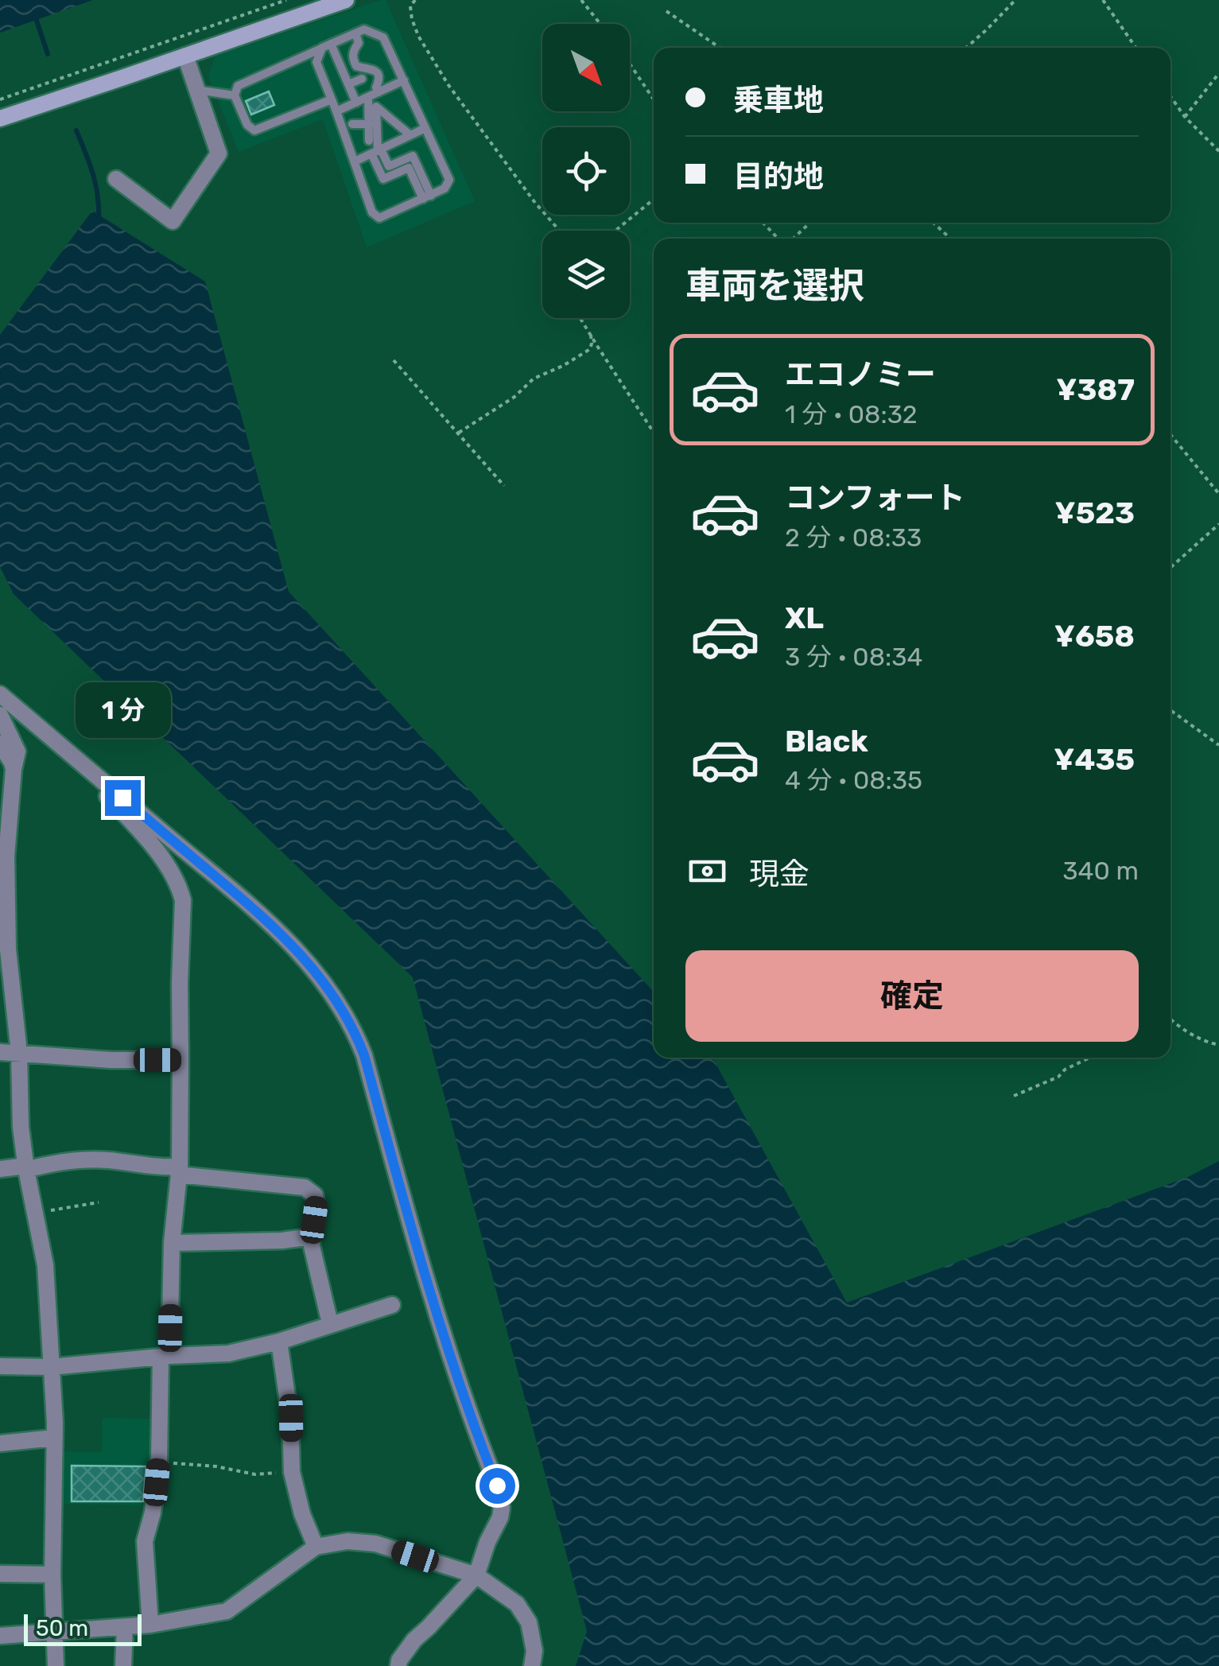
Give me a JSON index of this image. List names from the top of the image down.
{
  "scale_bar": "50 m",
  "north": "bottom right",
  "page": {
    "banner": ["乗車地", "目的地"],
    "heading": "車両を選択",
    "list": [
      {
        "name": "エコノミー",
        "note": "1 分 · 08:32",
        "value": "¥387"
      },
      {
        "name": "コンフォート",
        "note": "2 分 · 08:33",
        "value": "¥523"
      },
      {
        "name": "XL",
        "note": "3 分 · 08:34",
        "value": "¥658"
      },
      {
        "name": "Black",
        "note": "4 分 · 08:35",
        "value": "¥435"
      }
    ],
    "bubble": "1 分",
    "pay": ["現金", "340 m"],
    "buttons": "確定",
    "scale": "50 m"
  }
}
